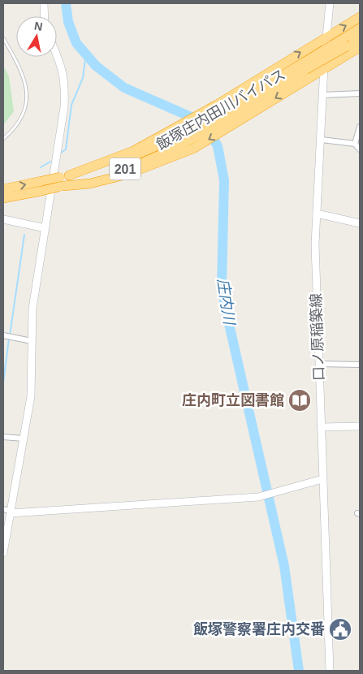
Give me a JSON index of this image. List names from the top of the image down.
{
  "streets": {
    "highway": ["飯塚庄内田川バイパス", "201"],
    "street": ["口ノ原稲築線"]
  },
  "water": ["庄内川"],
  "places": {
    "library": ["庄内町立図書館"],
    "public building": ["飯塚警察署庄内交番"]
  },
  "north": "top"
}
